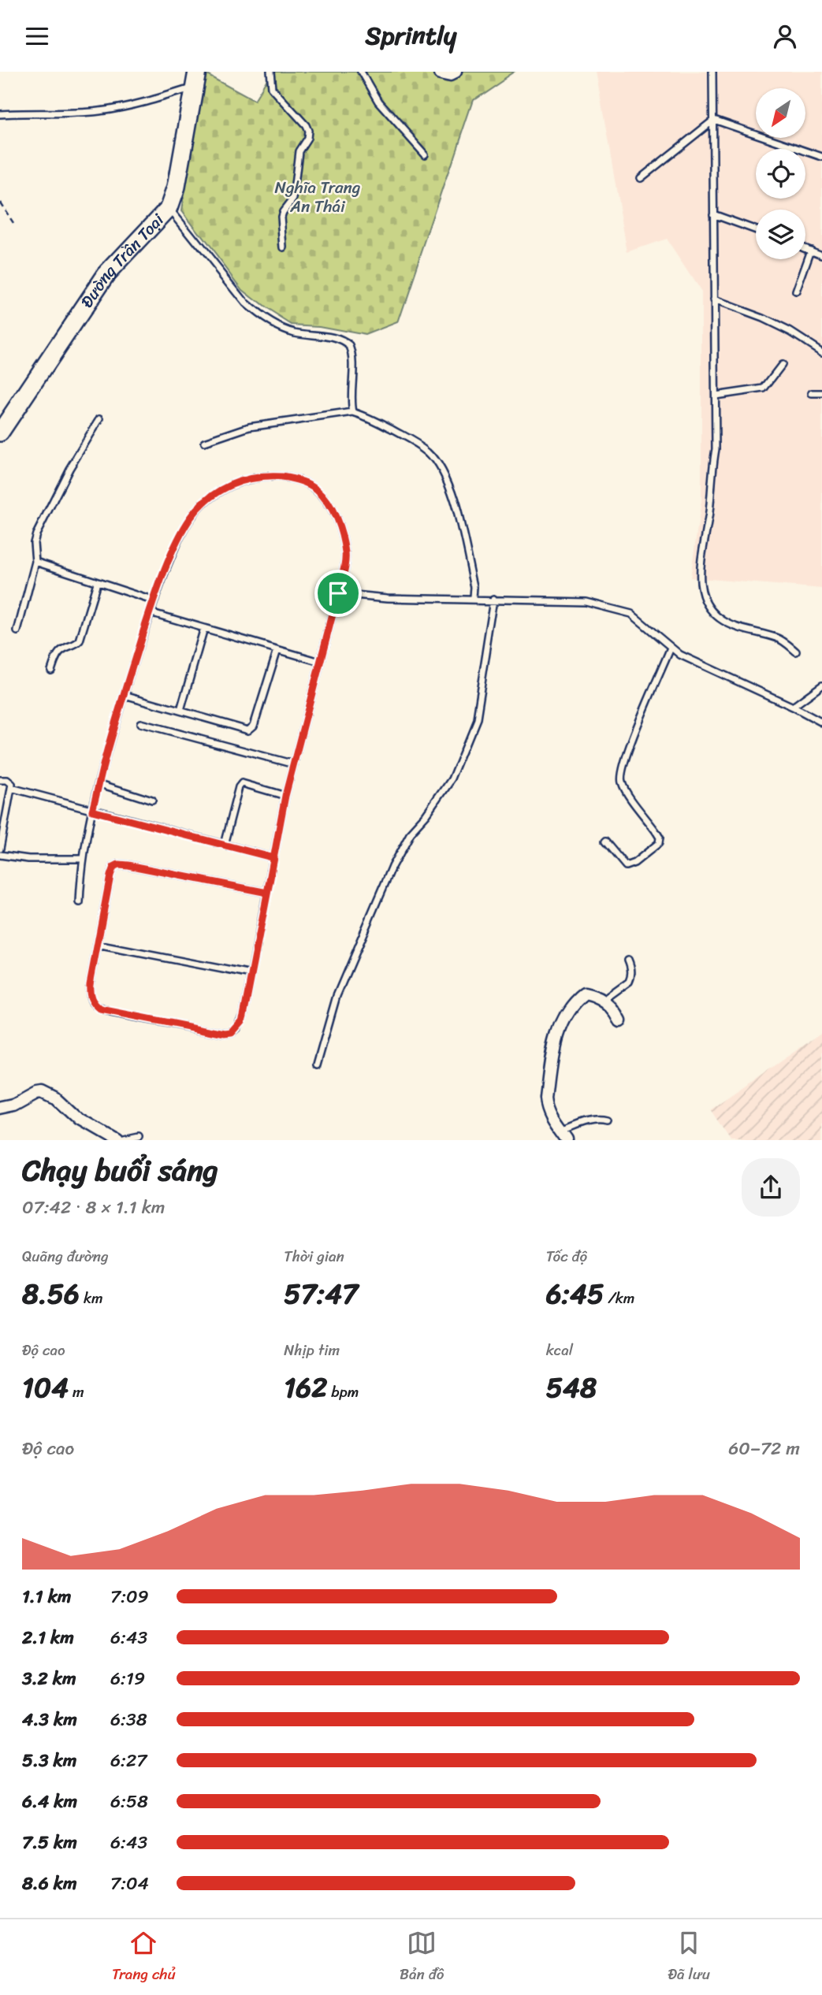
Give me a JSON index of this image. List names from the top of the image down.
{
  "streets": {
    "street": ["Đường Trần Toại"]
  },
  "parks": ["Nghĩa Trang An Thái"],
  "north": "bottom left",
  "page": {
    "header": "Sprintly",
    "heading": ["Chạy buổi sáng", "07:42 · 8 × 1.1 km"],
    "stats": [
      ["Quãng đường", "8.56 km"],
      ["Thời gian", "57:47"],
      ["Tốc độ", "6:45 /km"],
      ["Độ cao", "104 m"],
      ["Nhịp tim", "162 bpm"],
      ["kcal", "548"]
    ],
    "chart": ["Độ cao", "60–72 m"],
    "list": [
      {
        "name": "1.1 km",
        "note": "7:09"
      },
      {
        "name": "2.1 km",
        "note": "6:43"
      },
      {
        "name": "3.2 km",
        "note": "6:19"
      },
      {
        "name": "4.3 km",
        "note": "6:38"
      },
      {
        "name": "5.3 km",
        "note": "6:27"
      },
      {
        "name": "6.4 km",
        "note": "6:58"
      },
      {
        "name": "7.5 km",
        "note": "6:43"
      },
      {
        "name": "8.6 km",
        "note": "7:04"
      }
    ],
    "tabs": ["Trang chủ", "Bản đồ", "Đã lưu"]
  }
}
